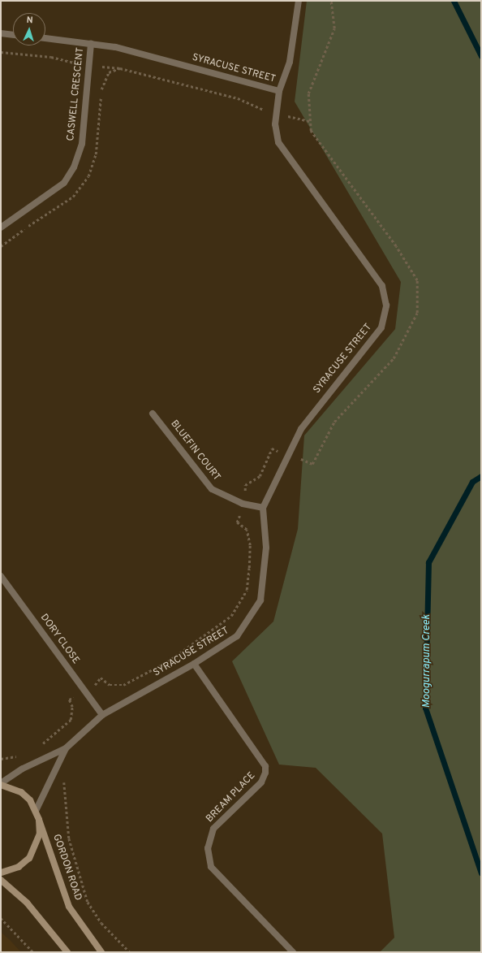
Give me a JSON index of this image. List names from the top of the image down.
{
  "streets": {
    "street": [
      "SYRACUSE STREET",
      "CASWELL CRESCENT",
      "BLUEFIN COURT",
      "DORY CLOSE",
      "BREAM PLACE",
      "GORDON ROAD"
    ]
  },
  "crossings": [
    ["SYRACUSE STREET", "CASWELL CRESCENT"],
    ["SYRACUSE STREET", "BLUEFIN COURT"],
    ["SYRACUSE STREET", "DORY CLOSE"],
    ["SYRACUSE STREET", "BREAM PLACE"]
  ],
  "water": ["Moogurrapum Creek"],
  "north": "top"
}
